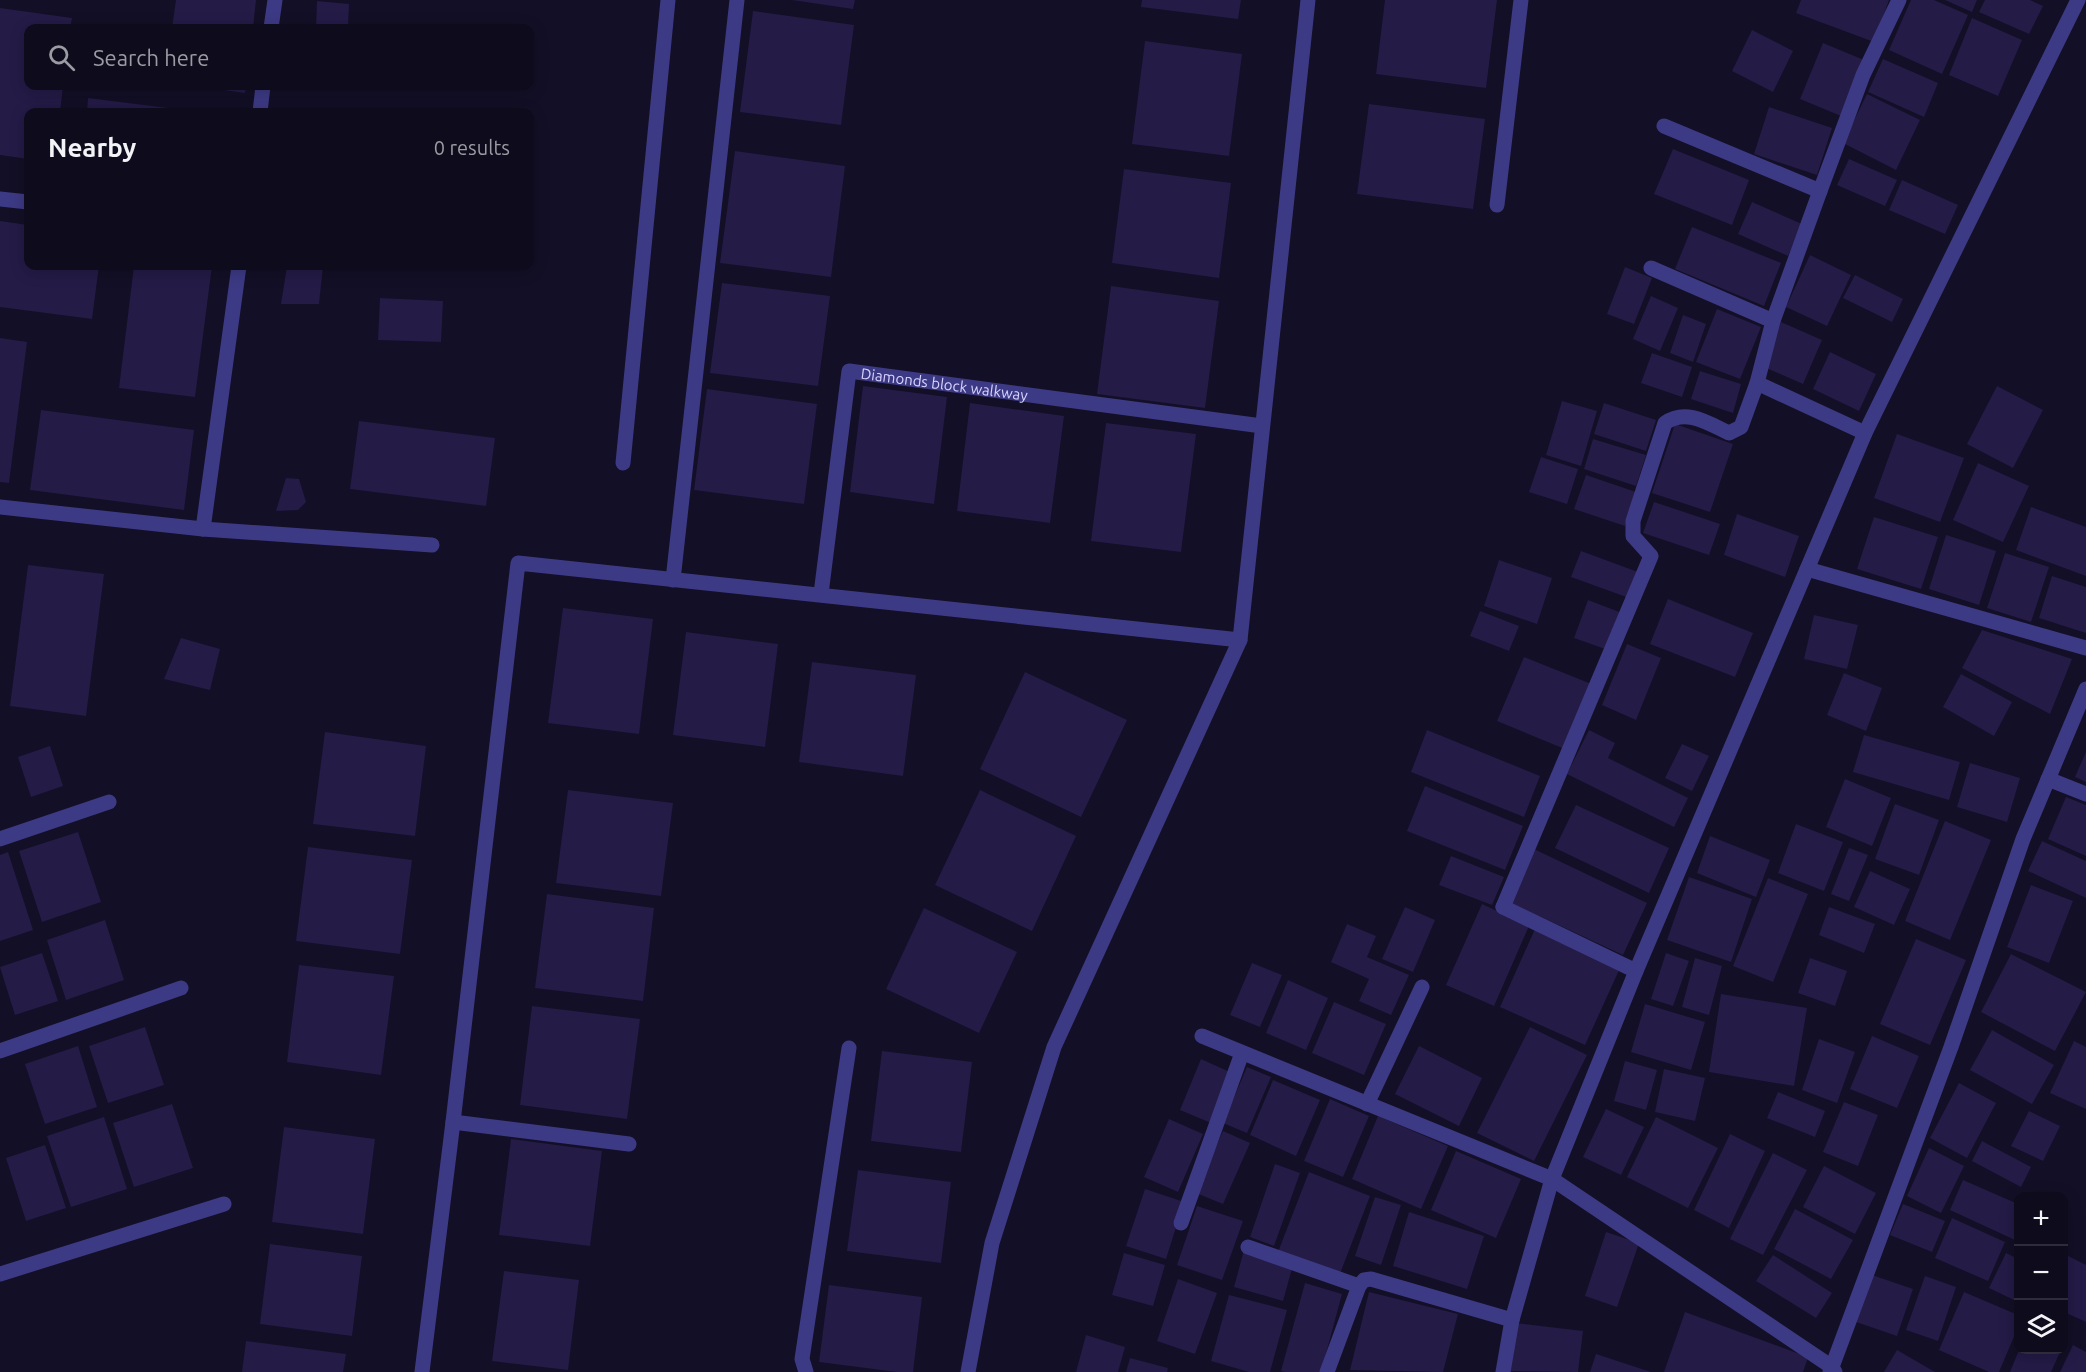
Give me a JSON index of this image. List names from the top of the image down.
{
  "streets": {
    "street": ["Diamonds block walkway"]
  },
  "page": {
    "search": "Search here",
    "heading": ["Nearby", "0 results"],
    "map_buttons": ["+", "−"]
  }
}
